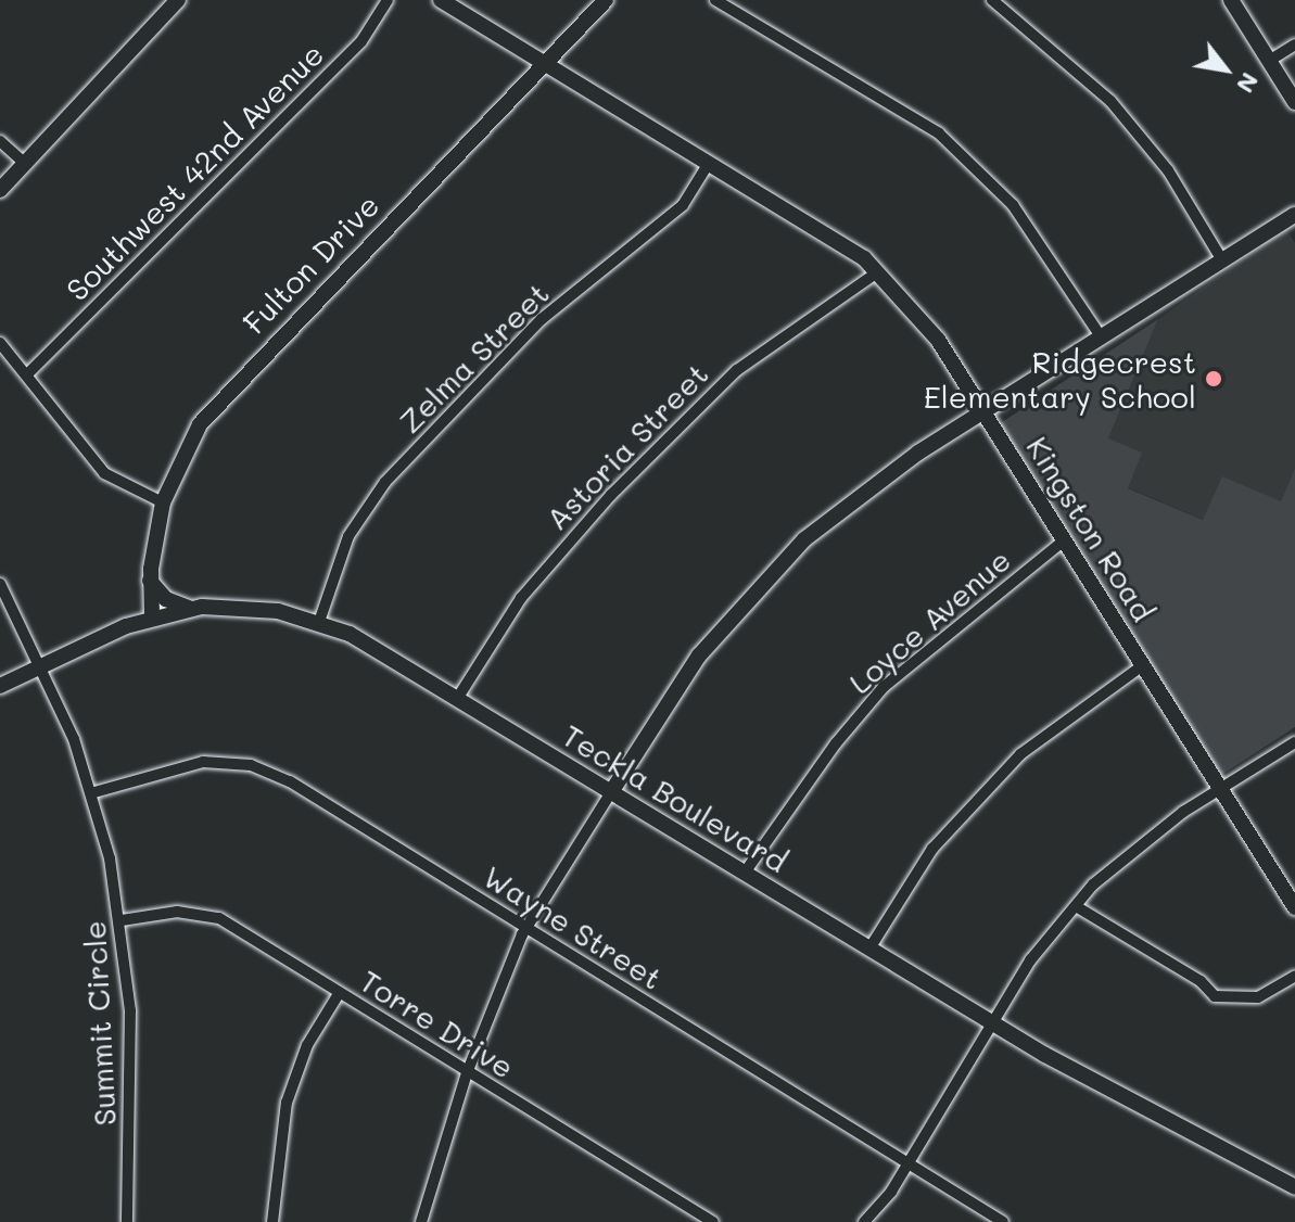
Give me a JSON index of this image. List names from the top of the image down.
{
  "streets": {
    "street": [
      "Southwest 42nd Avenue",
      "Fulton Drive",
      "Zelma Street",
      "Astoria Street",
      "Kingston Road",
      "Loyce Avenue",
      "Teckla Boulevard",
      "Wayne Street",
      "Summit Circle",
      "Torre Drive"
    ]
  },
  "crossings": [
    ["Fulton Drive", "Kingston Road"],
    ["Fulton Drive", "Teckla Boulevard"],
    ["Zelma Street", "Kingston Road"],
    ["Zelma Street", "Teckla Boulevard"],
    ["Astoria Street", "Kingston Road"],
    ["Astoria Street", "Teckla Boulevard"],
    ["Kingston Road", "Loyce Avenue"],
    ["Loyce Avenue", "Teckla Boulevard"],
    ["Teckla Boulevard", "Summit Circle"],
    ["Wayne Street", "Summit Circle"],
    ["Summit Circle", "Torre Drive"]
  ],
  "places": ["Ridgecrest Elementary School"],
  "north": "bottom right"
}
